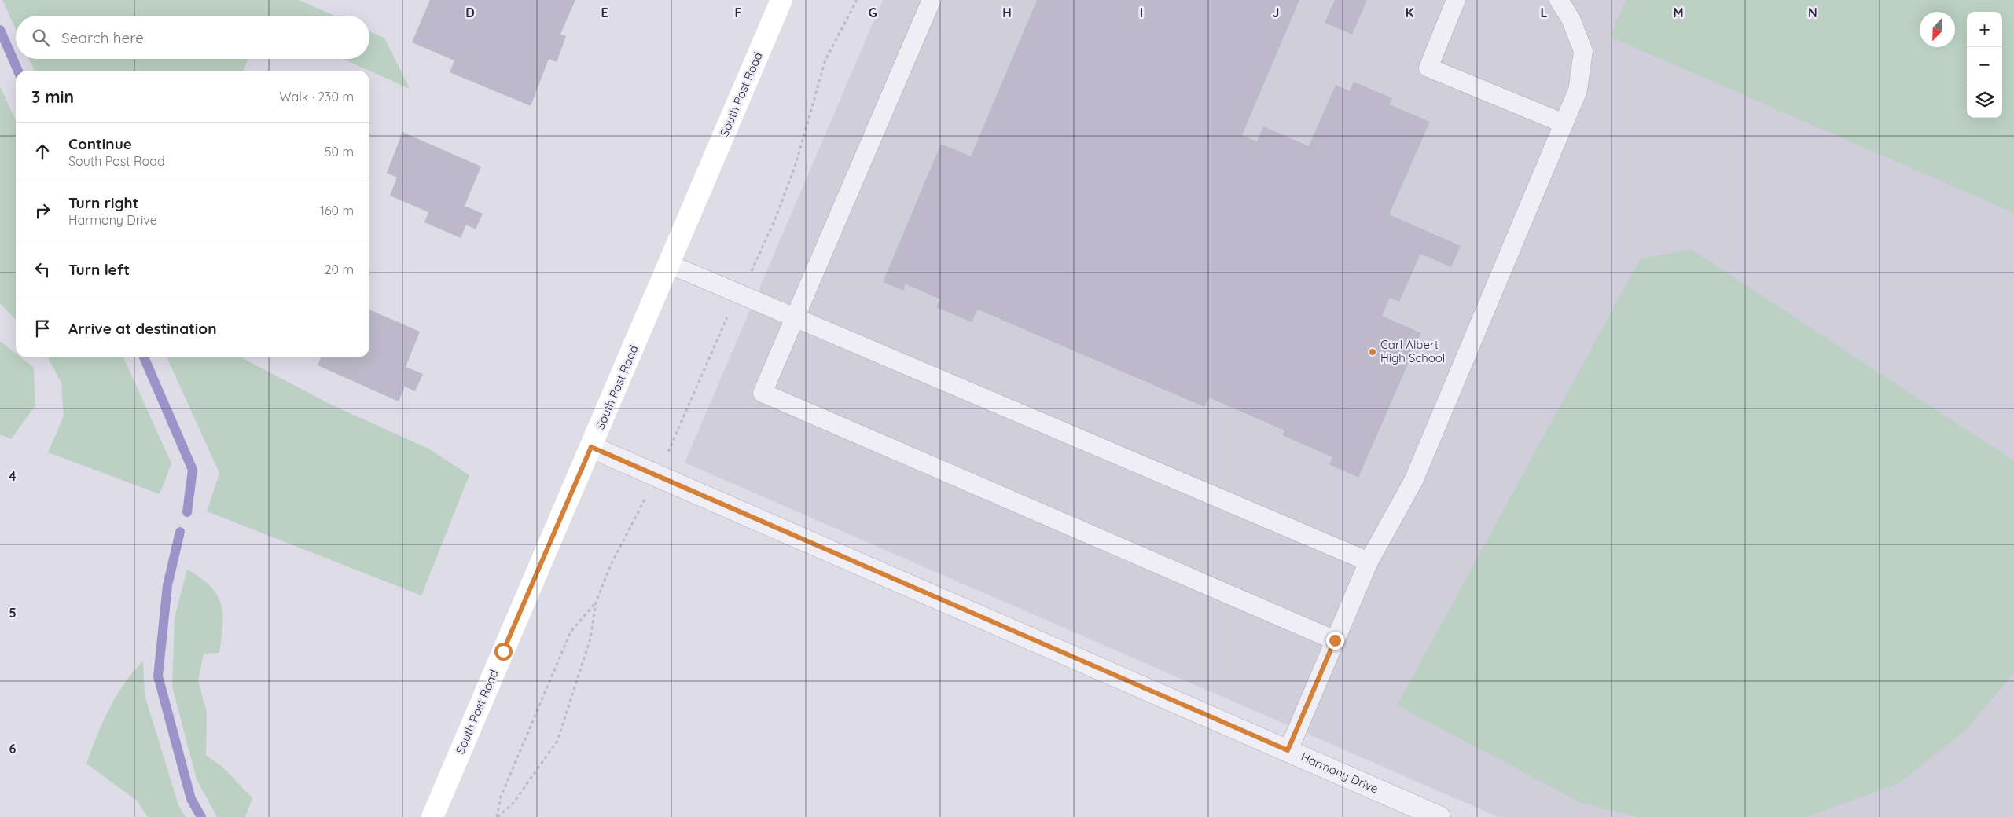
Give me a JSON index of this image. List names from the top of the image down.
{
  "streets": {
    "main road": ["South Post Road"],
    "street": ["Harmony Drive"]
  },
  "crossings": [
    ["South Post Road", "Harmony Drive"]
  ],
  "places": ["Carl Albert High School"],
  "north": "bottom left",
  "page": {
    "map_buttons": ["+", "−"],
    "search": "Search here",
    "heading": ["3 min", "Walk · 230 m"],
    "list": [
      ["Continue", "South Post Road", "50 m"],
      ["Turn right", "Harmony Drive", "160 m"],
      ["Turn left", "20 m"],
      "Arrive at destination"
    ]
  },
  "grid": {
    "columns": [
      "D",
      "E",
      "F",
      "G",
      "H",
      "I",
      "J",
      "K",
      "L",
      "M",
      "N"
    ],
    "rows": ["4", "5", "6"]
  }
}
